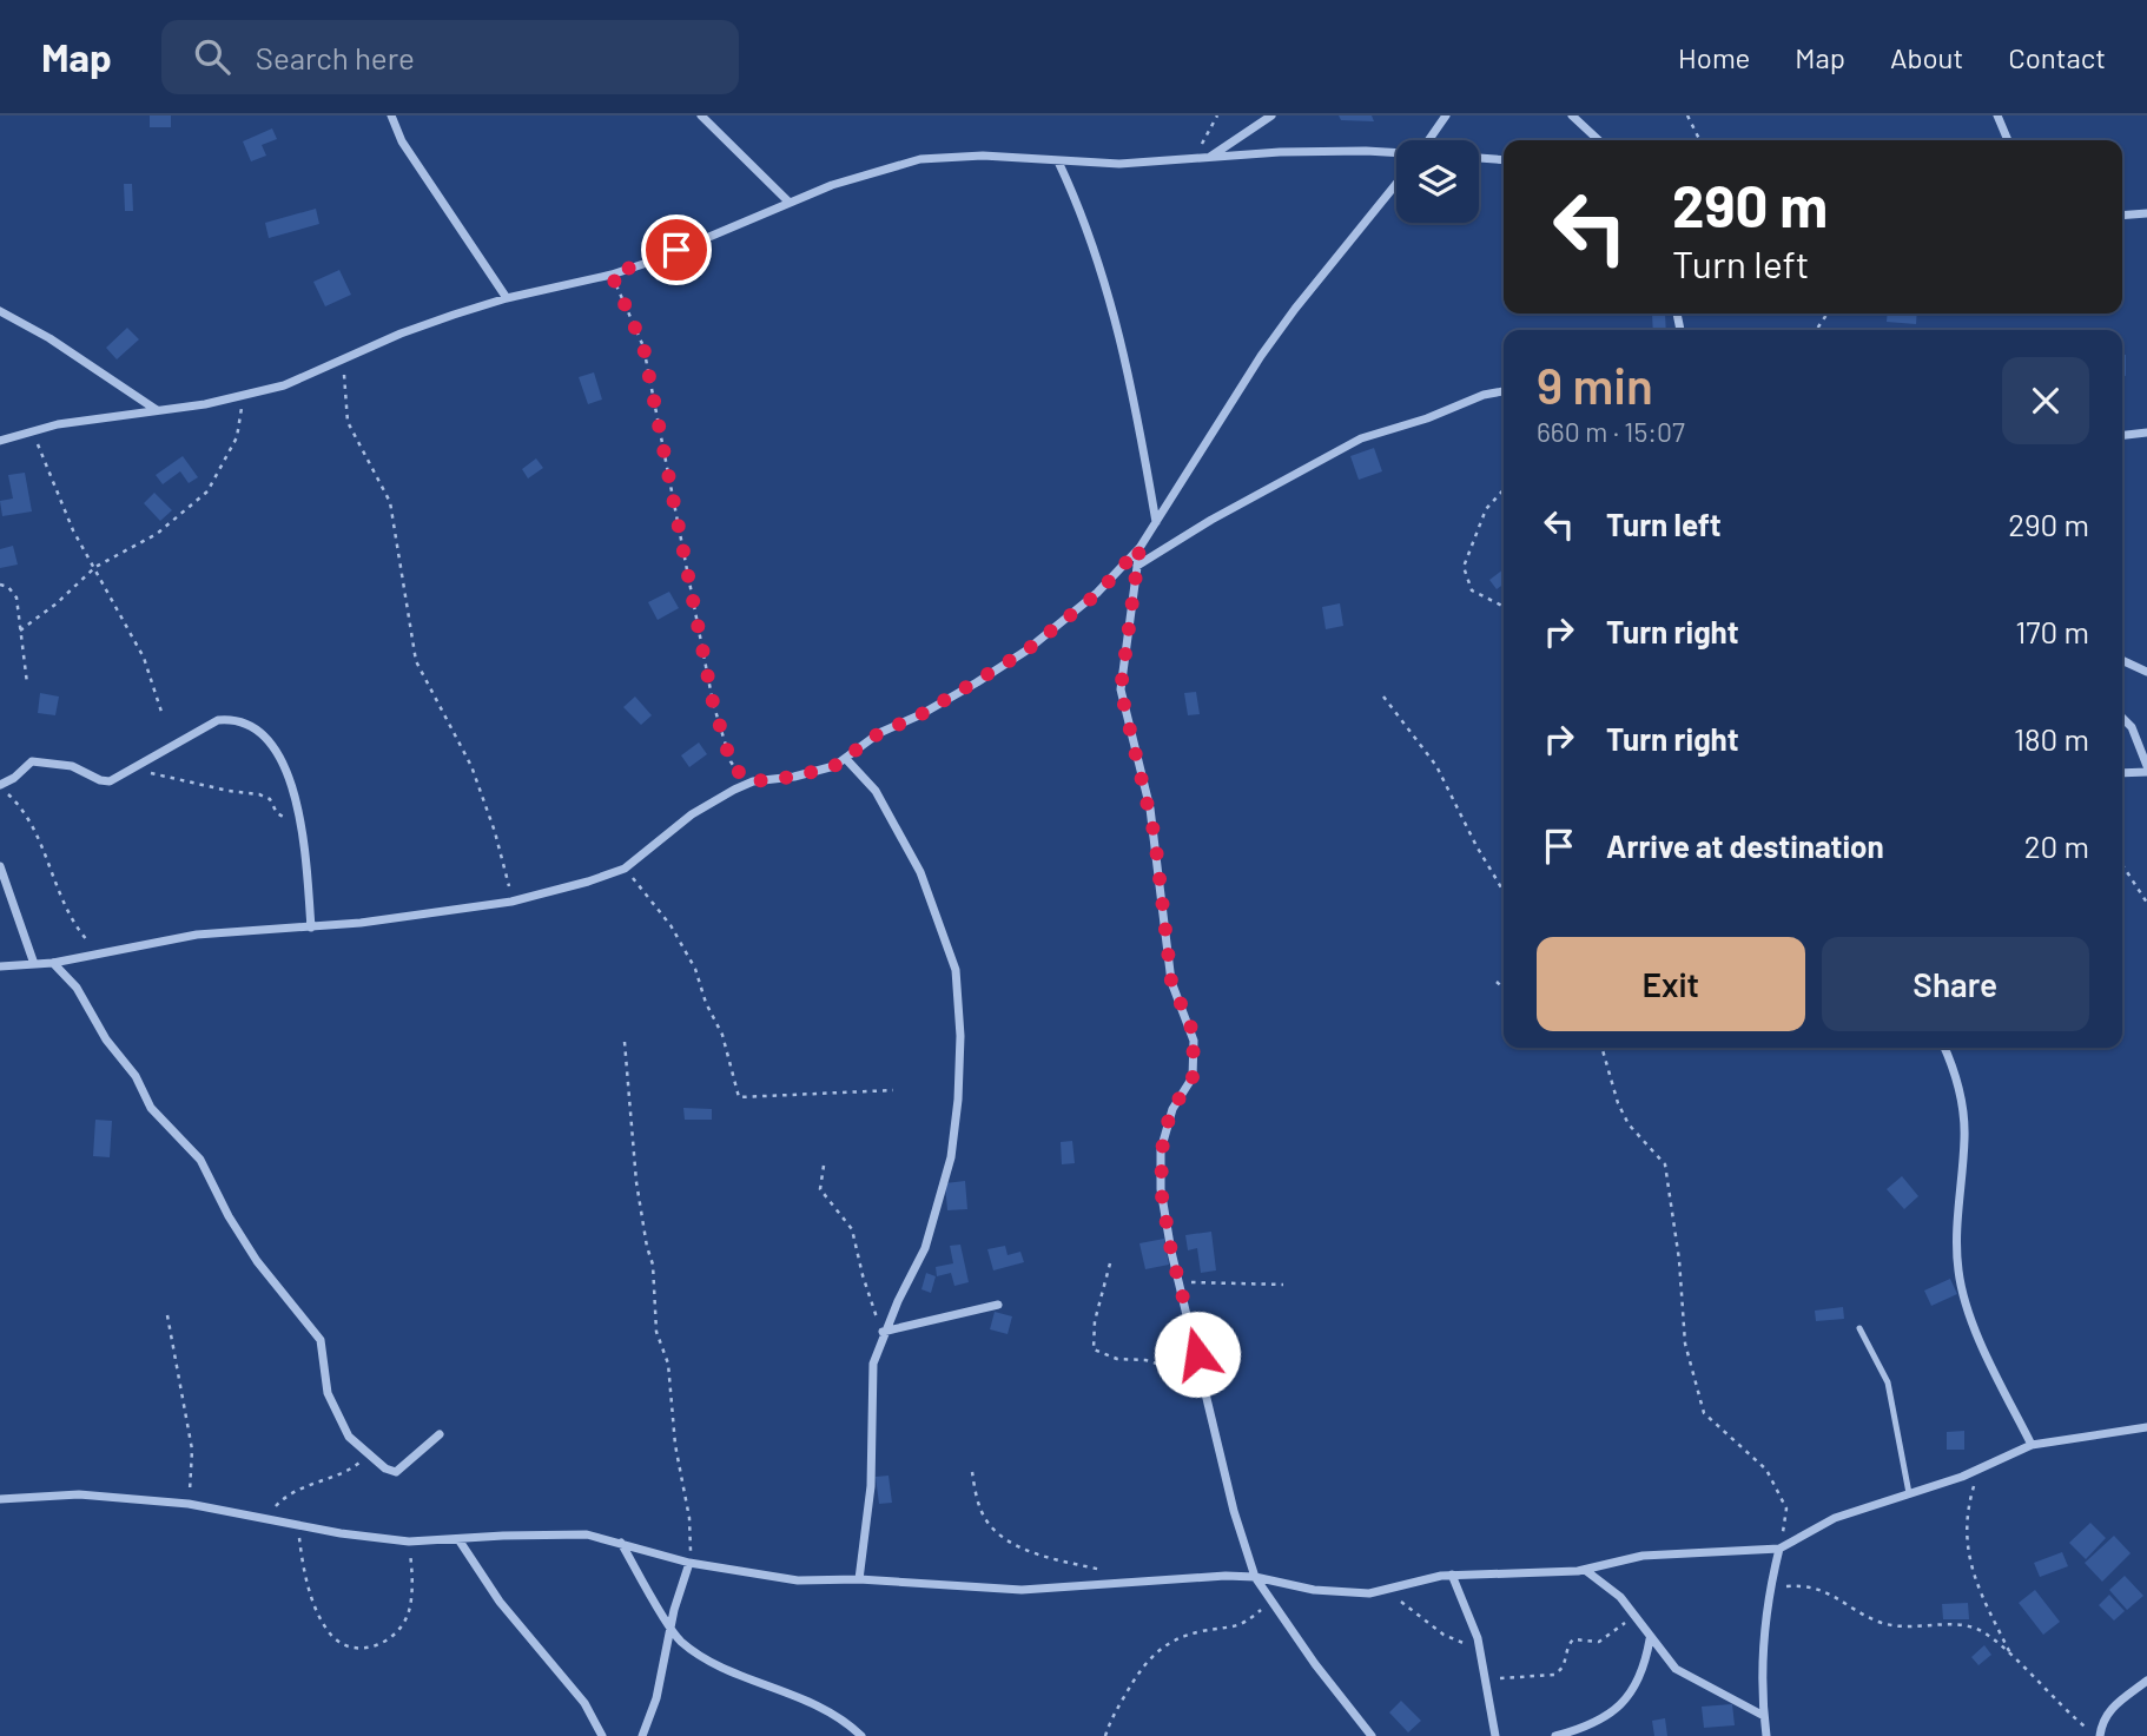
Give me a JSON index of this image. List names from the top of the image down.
{
  "page": {
    "header": "Map",
    "search": "Search here",
    "nav": [
      "Home",
      "Map",
      "About",
      "Contact"
    ],
    "turn": ["290 m", "Turn left"],
    "heading": ["9 min", "660 m · 15:07"],
    "list": [
      {
        "name": "Turn left",
        "value": "290 m"
      },
      {
        "name": "Turn right",
        "value": "170 m"
      },
      {
        "name": "Turn right",
        "value": "180 m"
      },
      {
        "name": "Arrive at destination",
        "value": "20 m"
      }
    ],
    "buttons": ["Exit", "Share"]
  }
}
